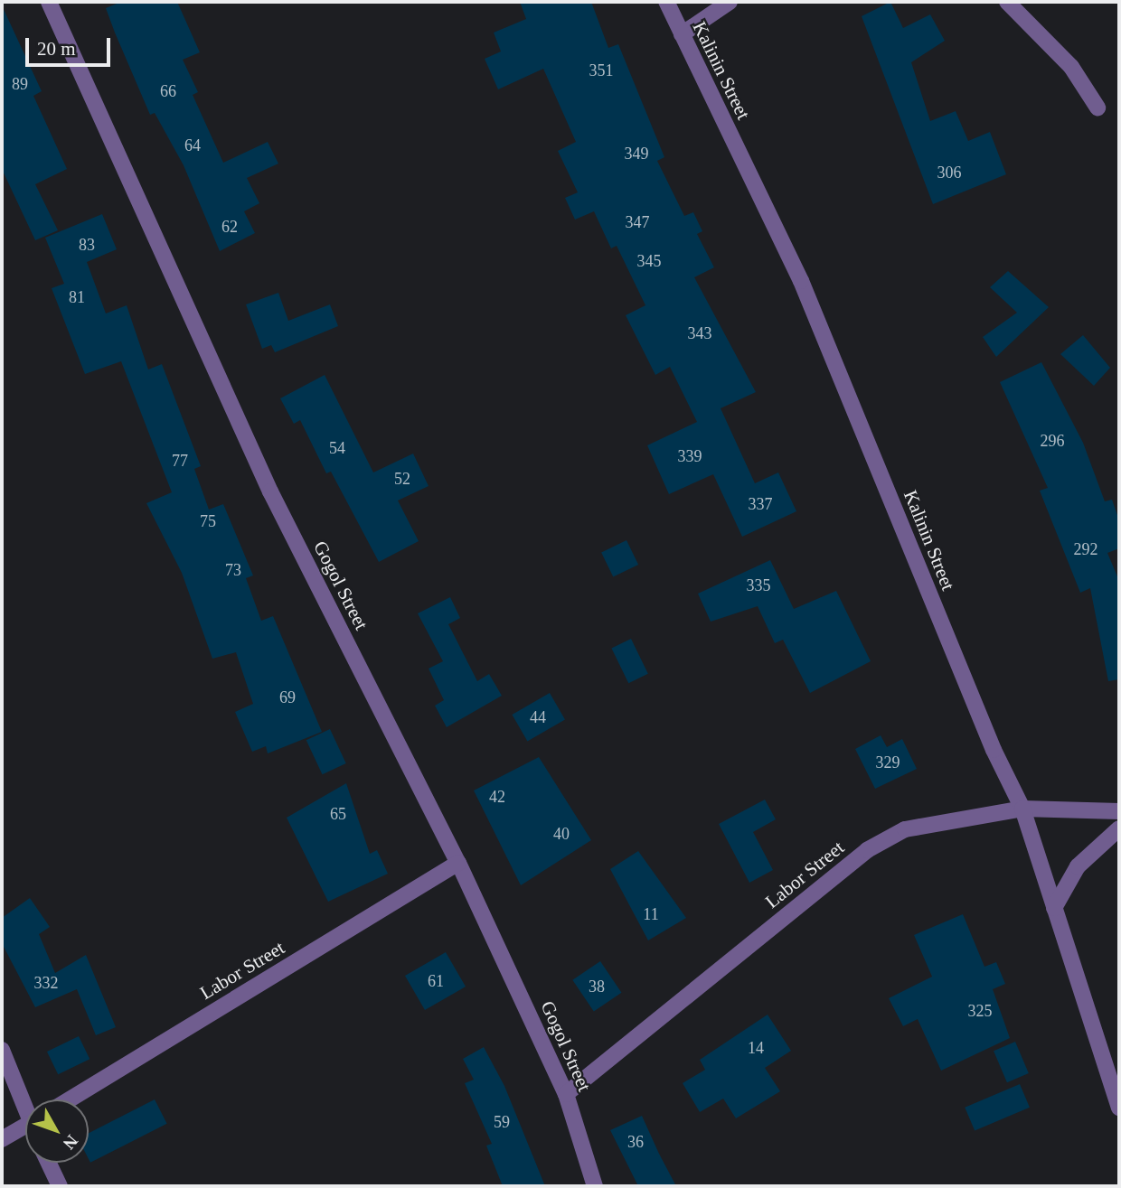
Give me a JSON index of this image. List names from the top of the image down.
{
  "streets": {
    "street": ["Kalinin Street", "Gogol Street", "Labor Street"]
  },
  "crossings": [
    ["Kalinin Street", "Labor Street"],
    ["Gogol Street", "Labor Street"]
  ],
  "house_numbers": [
    "351",
    "89",
    "66",
    "64",
    "349",
    "306",
    "347",
    "62",
    "83",
    "345",
    "81",
    "343",
    "296",
    "54",
    "339",
    "77",
    "52",
    "337",
    "75",
    "292",
    "73",
    "335",
    "69",
    "44",
    "329",
    "42",
    "65",
    "40",
    "11",
    "61",
    "332",
    "38",
    "325",
    "14",
    "59",
    "36"
  ],
  "scale_bar": "20 m",
  "north": "bottom right"
}
